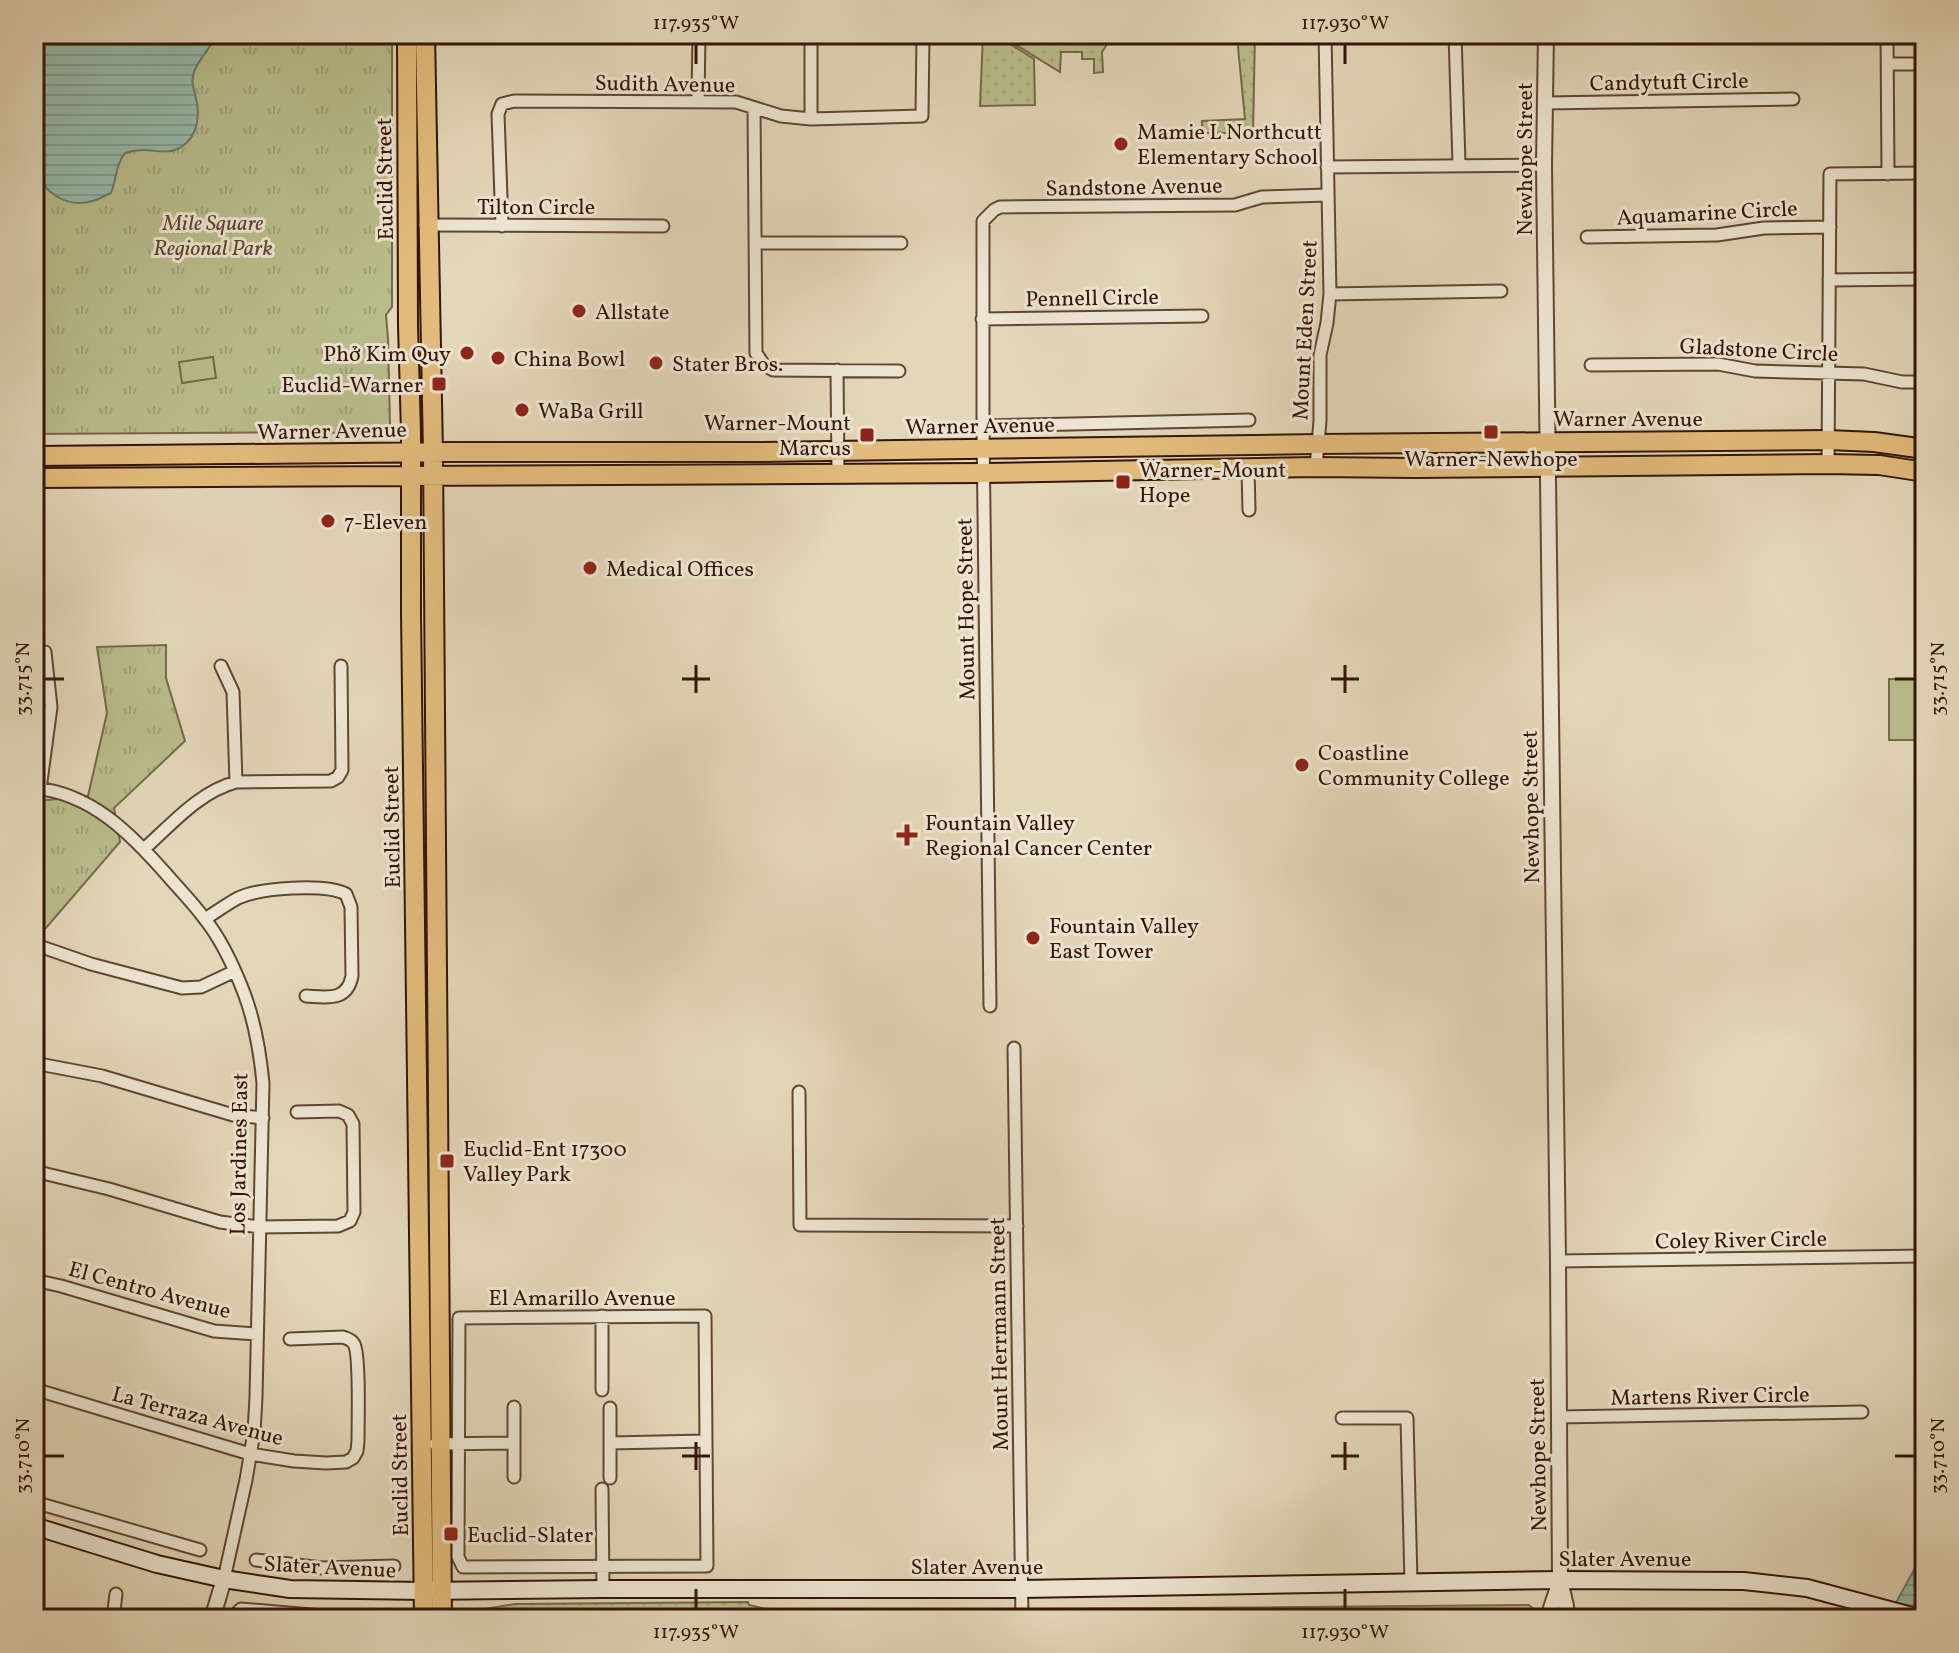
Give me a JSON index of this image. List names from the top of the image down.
{
  "streets": {
    "main road": ["Euclid Street", "Warner Avenue", "Slater Avenue"],
    "street": [
      "Candytuft Circle",
      "Sudith Avenue",
      "Newhope Street",
      "Sandstone Avenue",
      "Tilton Circle",
      "Aquamarine Circle",
      "Pennell Circle",
      "Mount Eden Street",
      "Gladstone Circle",
      "Mount Hope Street",
      "Los Jardines East",
      "Coley River Circle",
      "El Centro Avenue",
      "El Amarillo Avenue",
      "Mount Herrmann Street",
      "Martens River Circle",
      "La Terraza Avenue"
    ]
  },
  "crossings": [
    ["Candytuft Circle", "Newhope Street"],
    ["Sudith Avenue", "Tilton Circle"],
    ["Newhope Street", "Warner Avenue"],
    ["Newhope Street", "Coley River Circle"],
    ["Newhope Street", "Martens River Circle"],
    ["Newhope Street", "Slater Avenue"],
    ["Euclid Street", "Tilton Circle"],
    ["Euclid Street", "Warner Avenue"],
    ["Euclid Street", "El Amarillo Avenue"],
    ["Euclid Street", "Slater Avenue"],
    ["Sandstone Avenue", "Mount Eden Street"],
    ["Sandstone Avenue", "Mount Hope Street"],
    ["Pennell Circle", "Mount Hope Street"],
    ["Mount Eden Street", "Warner Avenue"],
    ["Warner Avenue", "Mount Hope Street"],
    ["Los Jardines East", "El Centro Avenue"],
    ["Los Jardines East", "La Terraza Avenue"],
    ["Los Jardines East", "Slater Avenue"],
    ["Mount Herrmann Street", "Slater Avenue"]
  ],
  "parks": ["Mile Square Regional Park"],
  "places": {
    "other": [
      "Mamie L Northcutt Elementary School",
      "Allstate",
      "Phở Kim Quy",
      "China Bowl",
      "Stater Bros.",
      "WaBa Grill",
      "7-Eleven",
      "Medical Offices",
      "Coastline Community College",
      "Fountain Valley East Tower"
    ],
    "transit": [
      "Euclid-Warner",
      "Warner-Newhope",
      "Warner-Mount Marcus",
      "Warner-Mount Hope",
      "Euclid-Ent 17300 Valley Park",
      "Euclid-Slater"
    ],
    "health": ["Fountain Valley Regional Cancer Center"]
  },
  "coordinates": [
    "117.935°W",
    "117.930°W",
    "33.715°N",
    "33.710°N"
  ]
}
